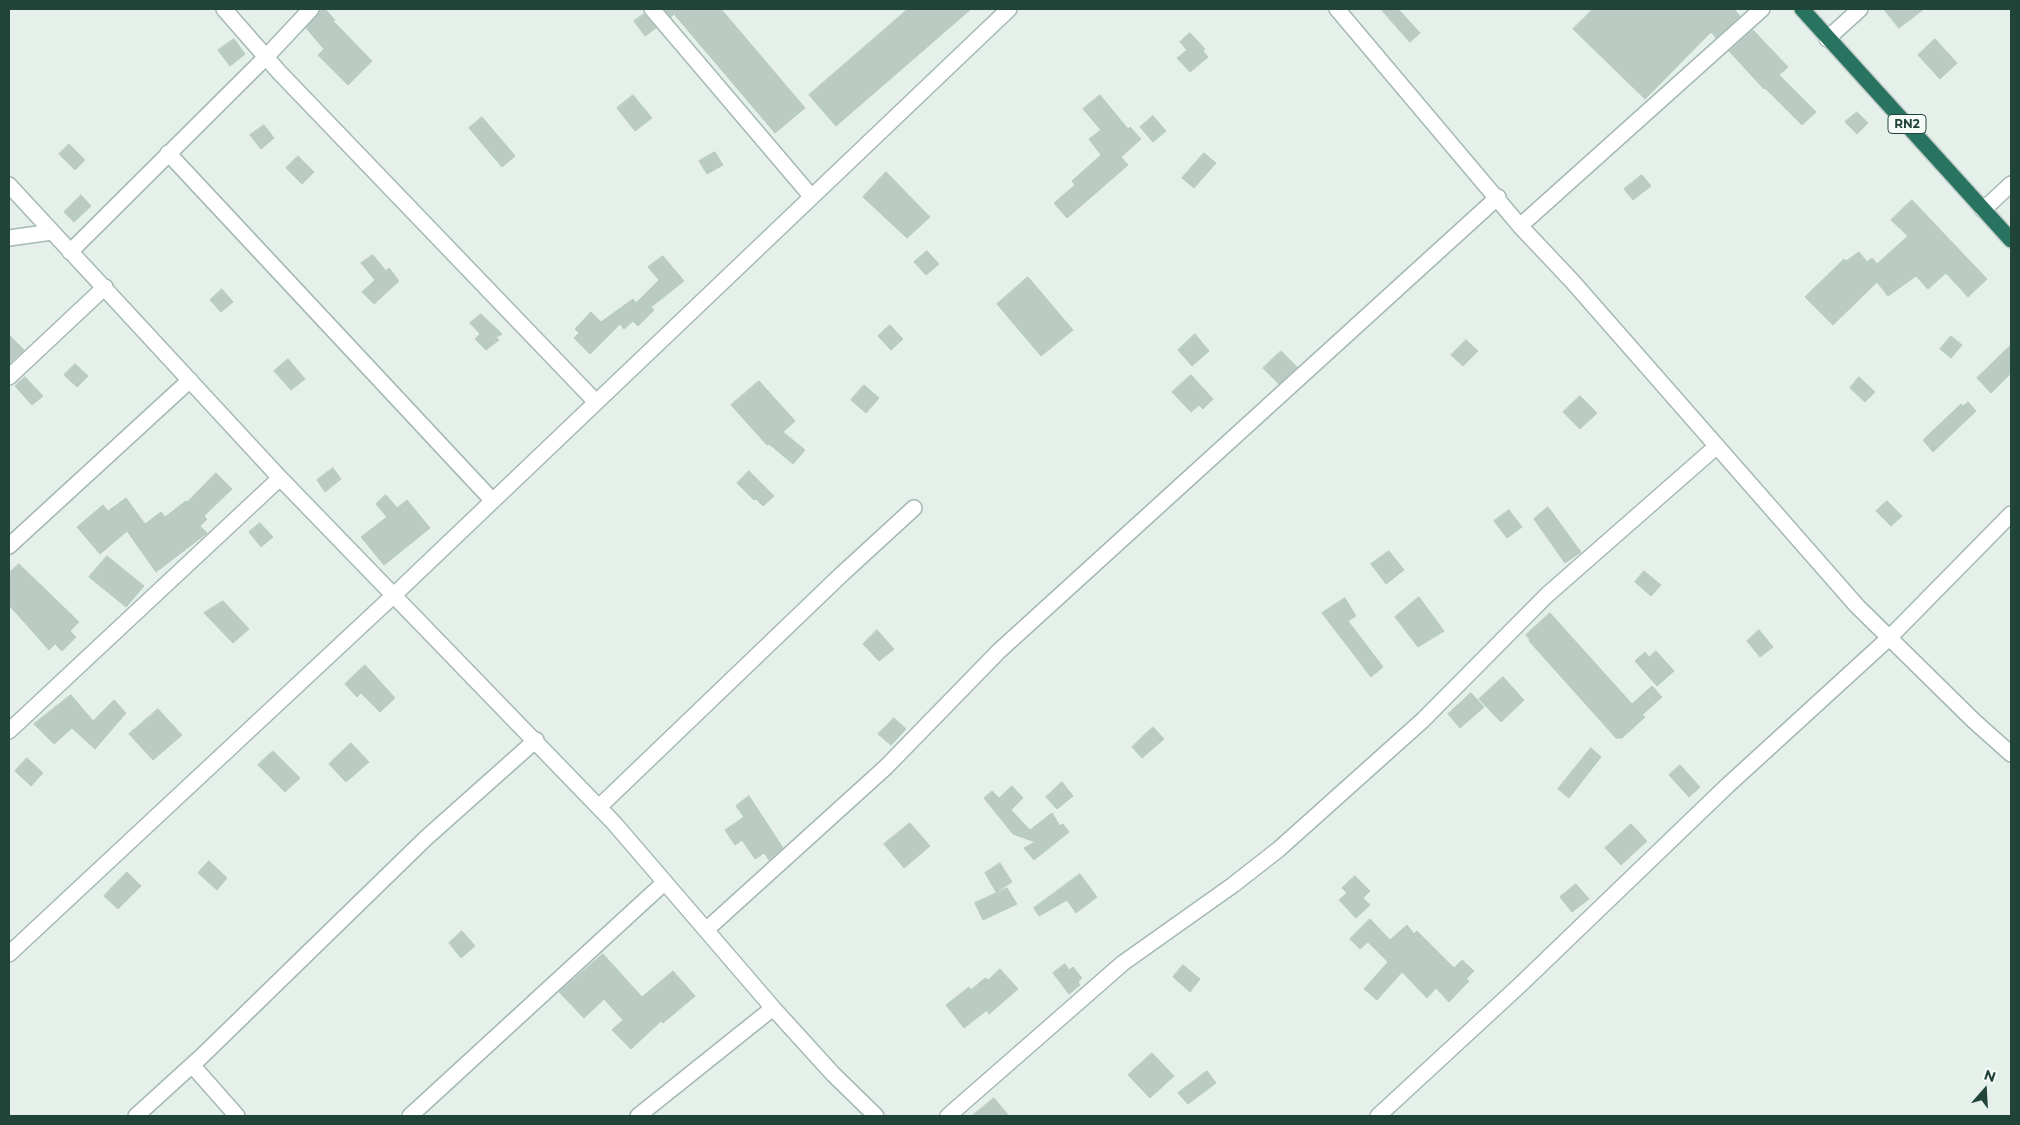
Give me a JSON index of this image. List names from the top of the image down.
{
  "streets": {
    "highway": ["RN2"]
  },
  "north": "top"
}
